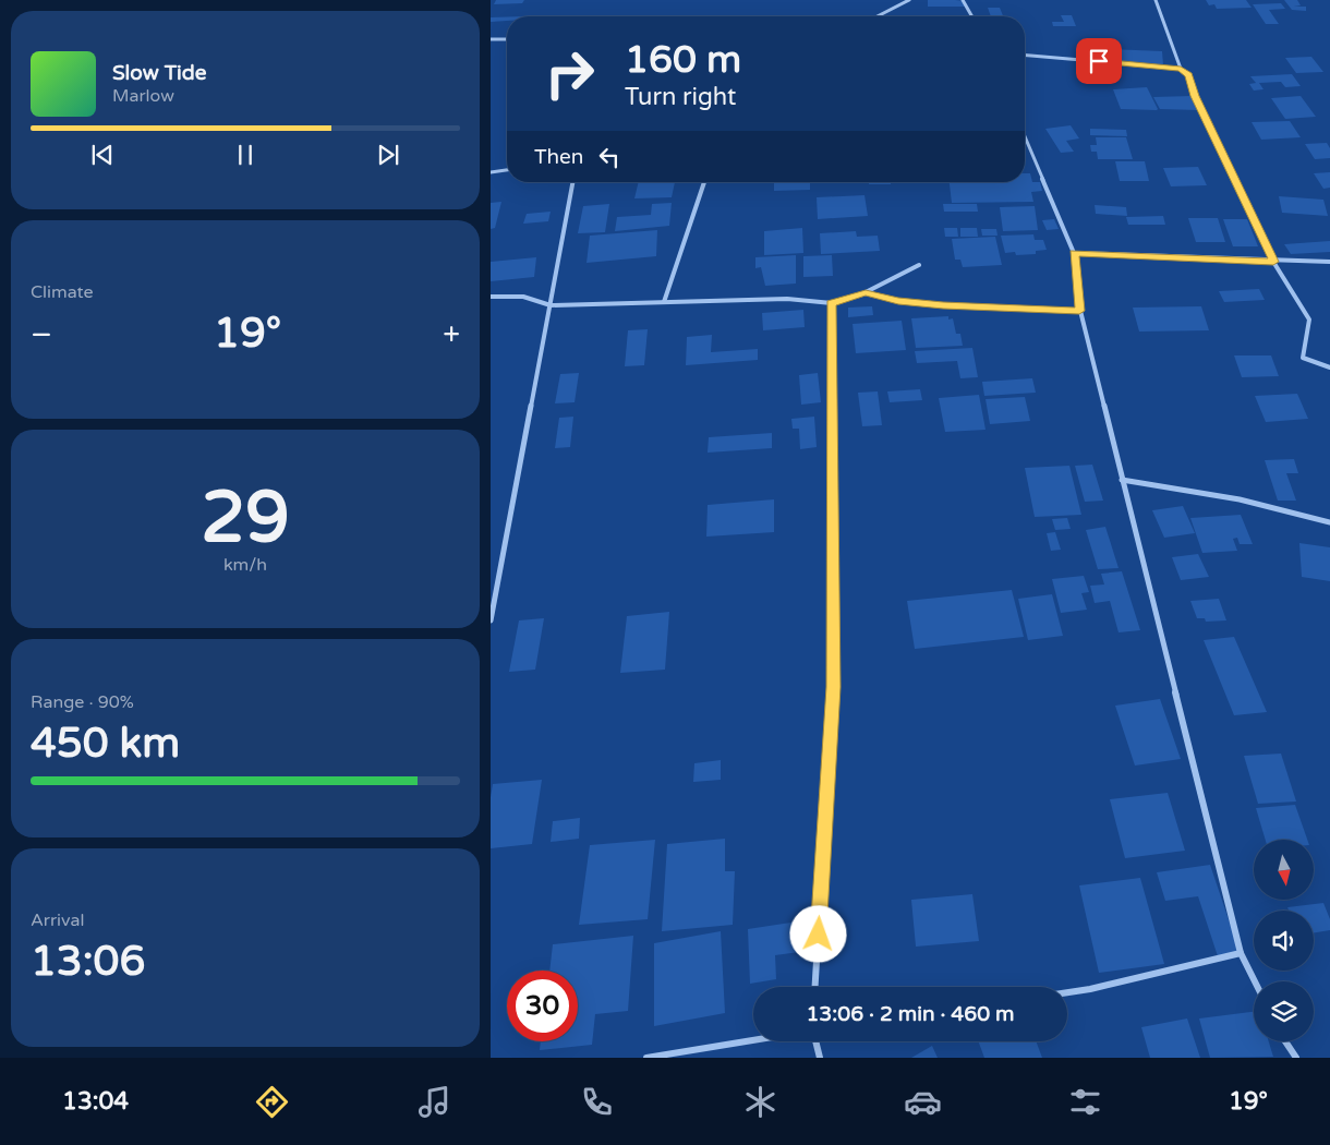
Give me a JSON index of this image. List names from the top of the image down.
{
  "north": "bottom",
  "page": {
    "turn": ["160 m", "Turn right"],
    "song": ["Slow Tide", "Marlow"],
    "then": "Then",
    "tile": [
      "Climate",
      ["29", "km/h"],
      ["Range · 90%", "450 km"],
      ["Arrival", "13:06"]
    ],
    "heat": ["−", "19°", "+"],
    "limit": "30",
    "trip": "13:06 · 2 min · 460 m",
    "tabs": ["13:04", "19°"]
  }
}
